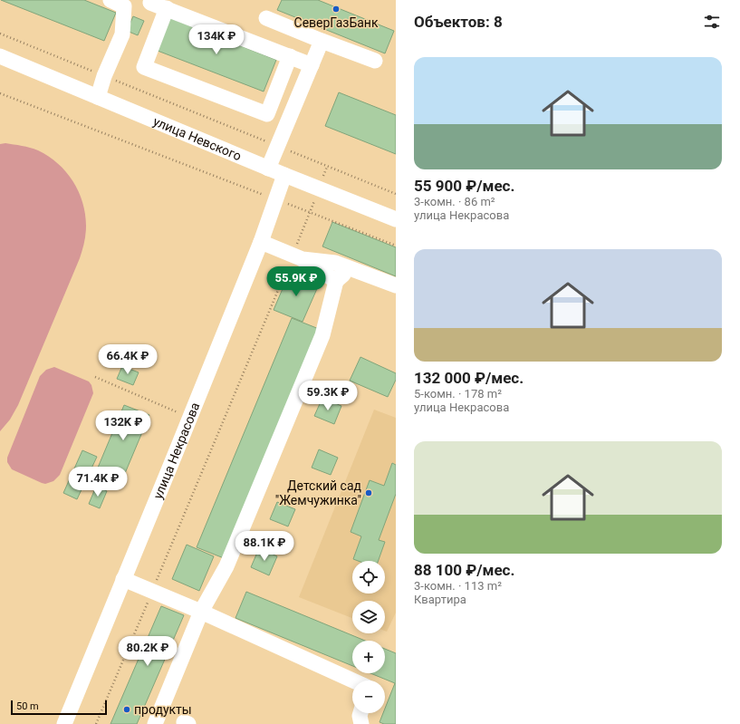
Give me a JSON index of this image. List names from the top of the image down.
{
  "streets": {
    "street": ["улица Невского", "улица Некрасова"]
  },
  "crossings": [
    ["улица Невского", "улица Некрасова"]
  ],
  "places": ["СеверГазБанк", "Детский сад \"Жемчужинка\"", "продукты"],
  "scale_bar": "50 m",
  "page": {
    "heading": "Объектов: 8",
    "price": [
      "134K ₽",
      "55.9K ₽",
      "66.4K ₽",
      "59.3K ₽",
      "132K ₽",
      "71.4K ₽",
      "88.1K ₽",
      "80.2K ₽"
    ],
    "list": [
      {
        "name": "55 900 ₽/мес.",
        "note": "3-комн. · 86 m² · улица Некрасова"
      },
      {
        "name": "132 000 ₽/мес.",
        "note": "5-комн. · 178 m² · улица Некрасова"
      },
      {
        "name": "88 100 ₽/мес.",
        "note": "3-комн. · 113 m² · Квартира"
      }
    ],
    "map_buttons": ["+", "−"],
    "scale": "50 m"
  }
}
